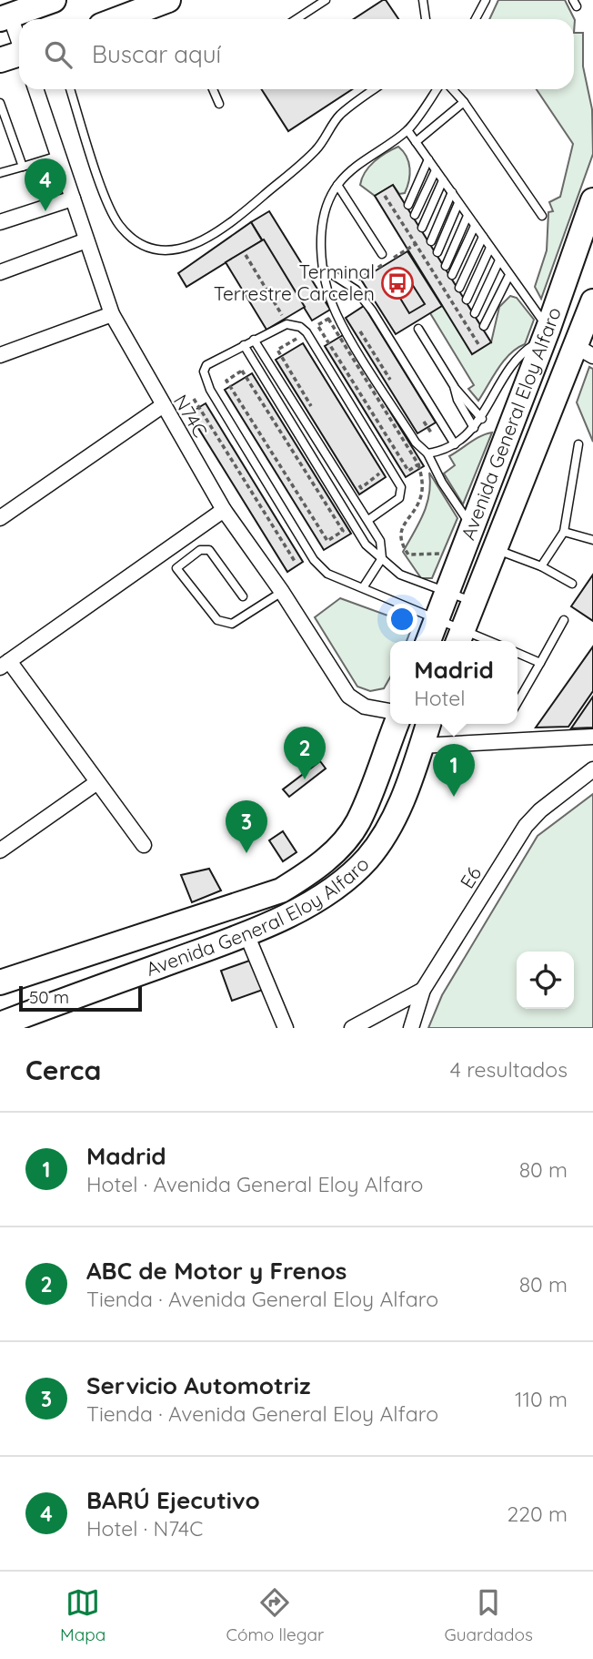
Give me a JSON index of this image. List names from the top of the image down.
{
  "streets": {
    "main road": ["Avenida General Eloy Alfaro"],
    "street": ["N74C", "E6"]
  },
  "places": {
    "bus stop": ["Terminal Terrestre Carcelen"]
  },
  "scale_bar": "50 m",
  "page": {
    "search": "Buscar aquí",
    "pins": [
      "4",
      "2",
      "1",
      "3"
    ],
    "popup": ["Madrid", "Hotel"],
    "scale": "50 m",
    "heading": ["Cerca", "4 resultados"],
    "list": [
      {
        "mark": "1",
        "name": "Madrid",
        "note": "Hotel · Avenida General Eloy Alfaro",
        "value": "80 m"
      },
      {
        "mark": "2",
        "name": "ABC de Motor y Frenos",
        "note": "Tienda · Avenida General Eloy Alfaro",
        "value": "80 m"
      },
      {
        "mark": "3",
        "name": "Servicio Automotriz",
        "note": "Tienda · Avenida General Eloy Alfaro",
        "value": "110 m"
      },
      {
        "mark": "4",
        "name": "BARÚ Ejecutivo",
        "note": "Hotel · N74C",
        "value": "220 m"
      }
    ],
    "nav": ["Mapa", "Cómo llegar", "Guardados"]
  }
}
